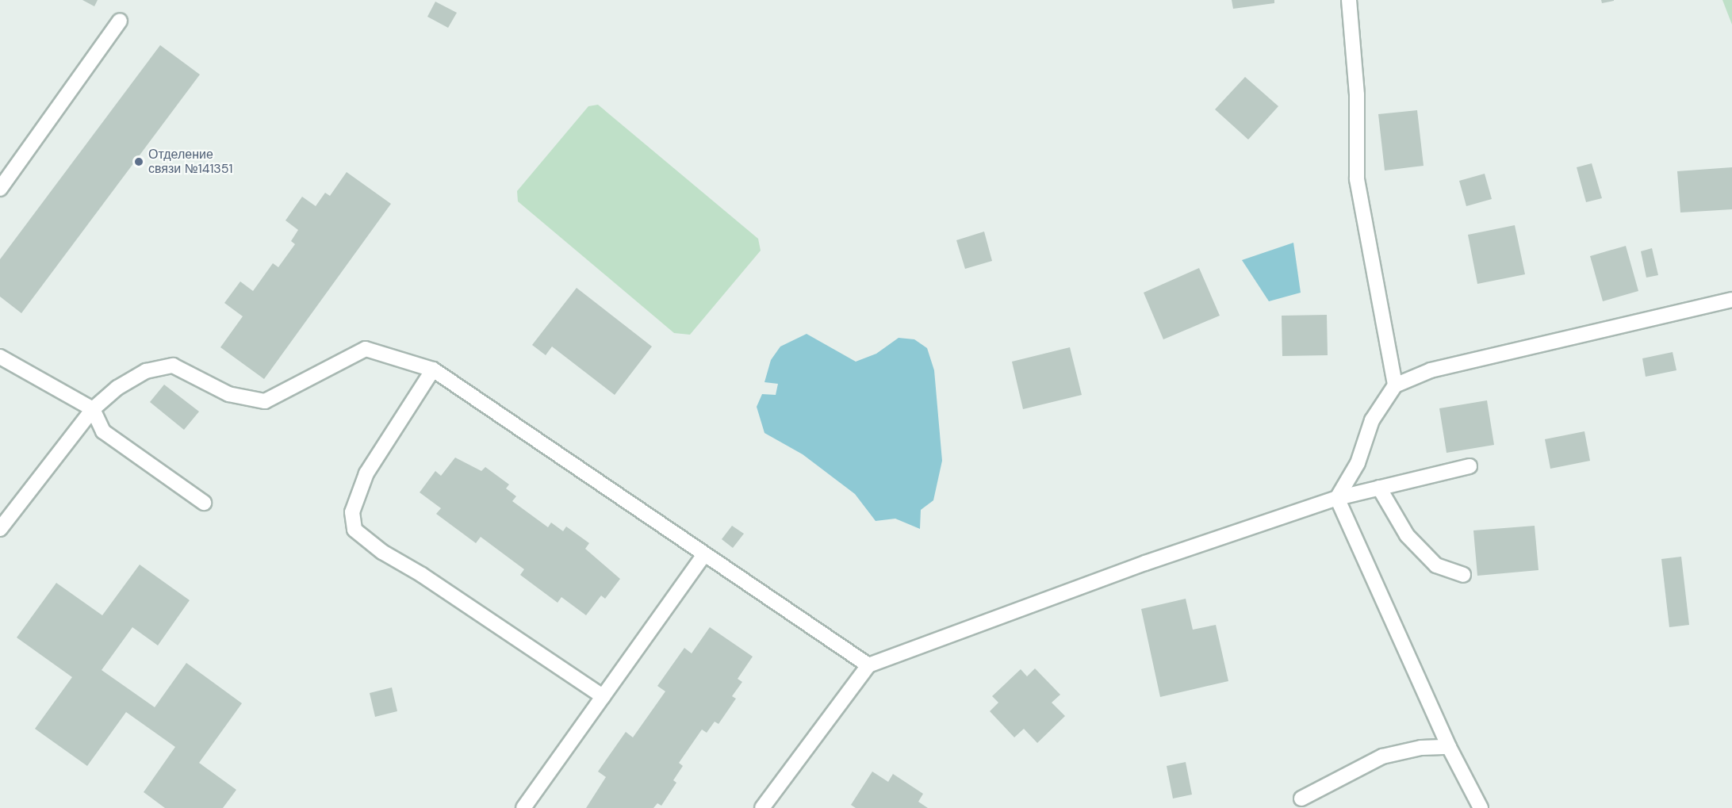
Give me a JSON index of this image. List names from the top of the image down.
{
  "places": ["Отделение связи №141351"]
}
